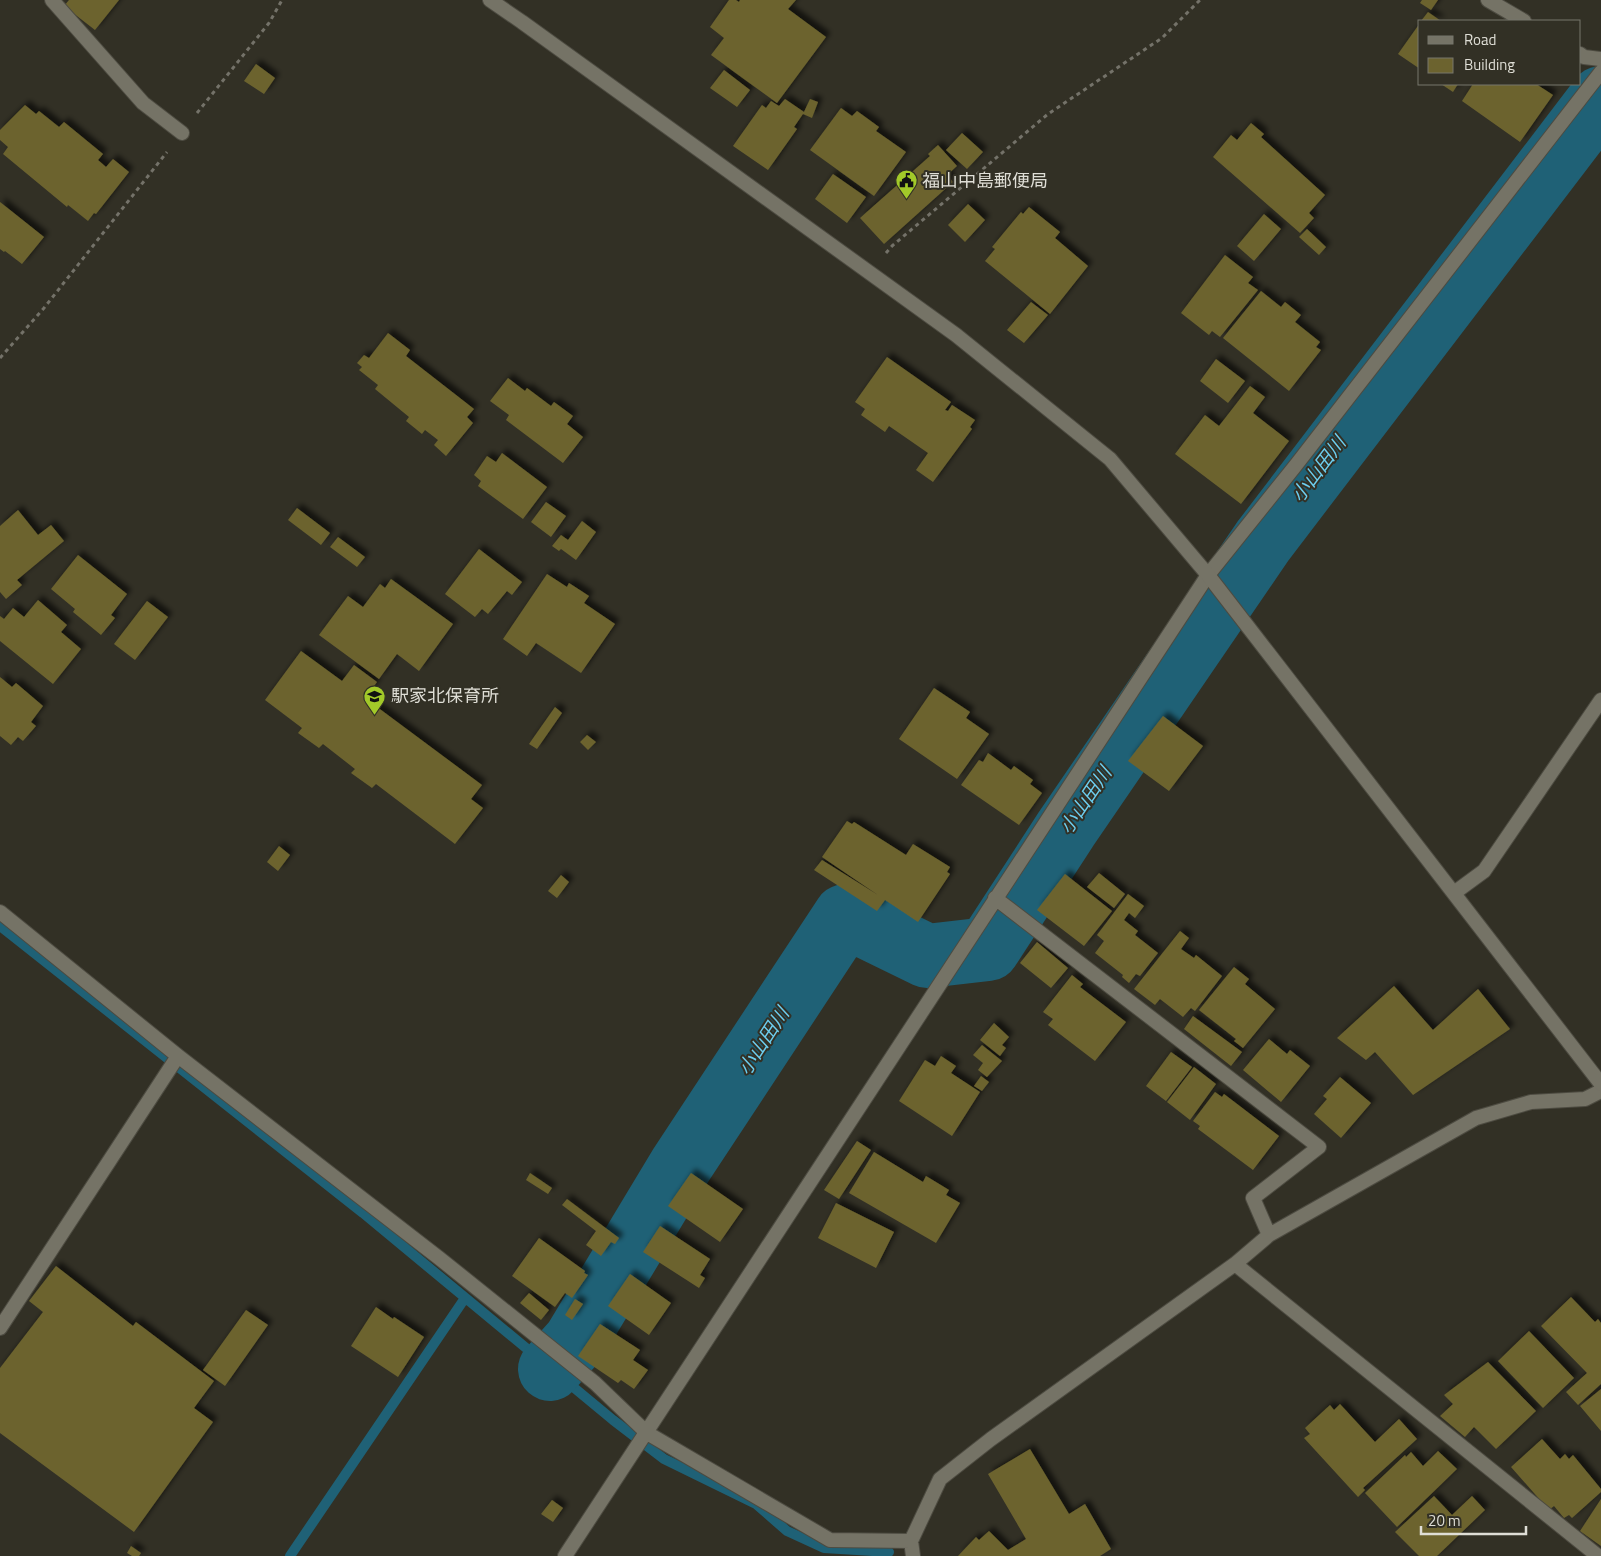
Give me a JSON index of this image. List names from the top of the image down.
{
  "water": ["小山田川"],
  "places": {
    "public building": ["福山中島郵便局"],
    "school or university": ["駅家北保育所"]
  },
  "legend": ["Road", "Building"],
  "scale_bar": "20 m"
}
